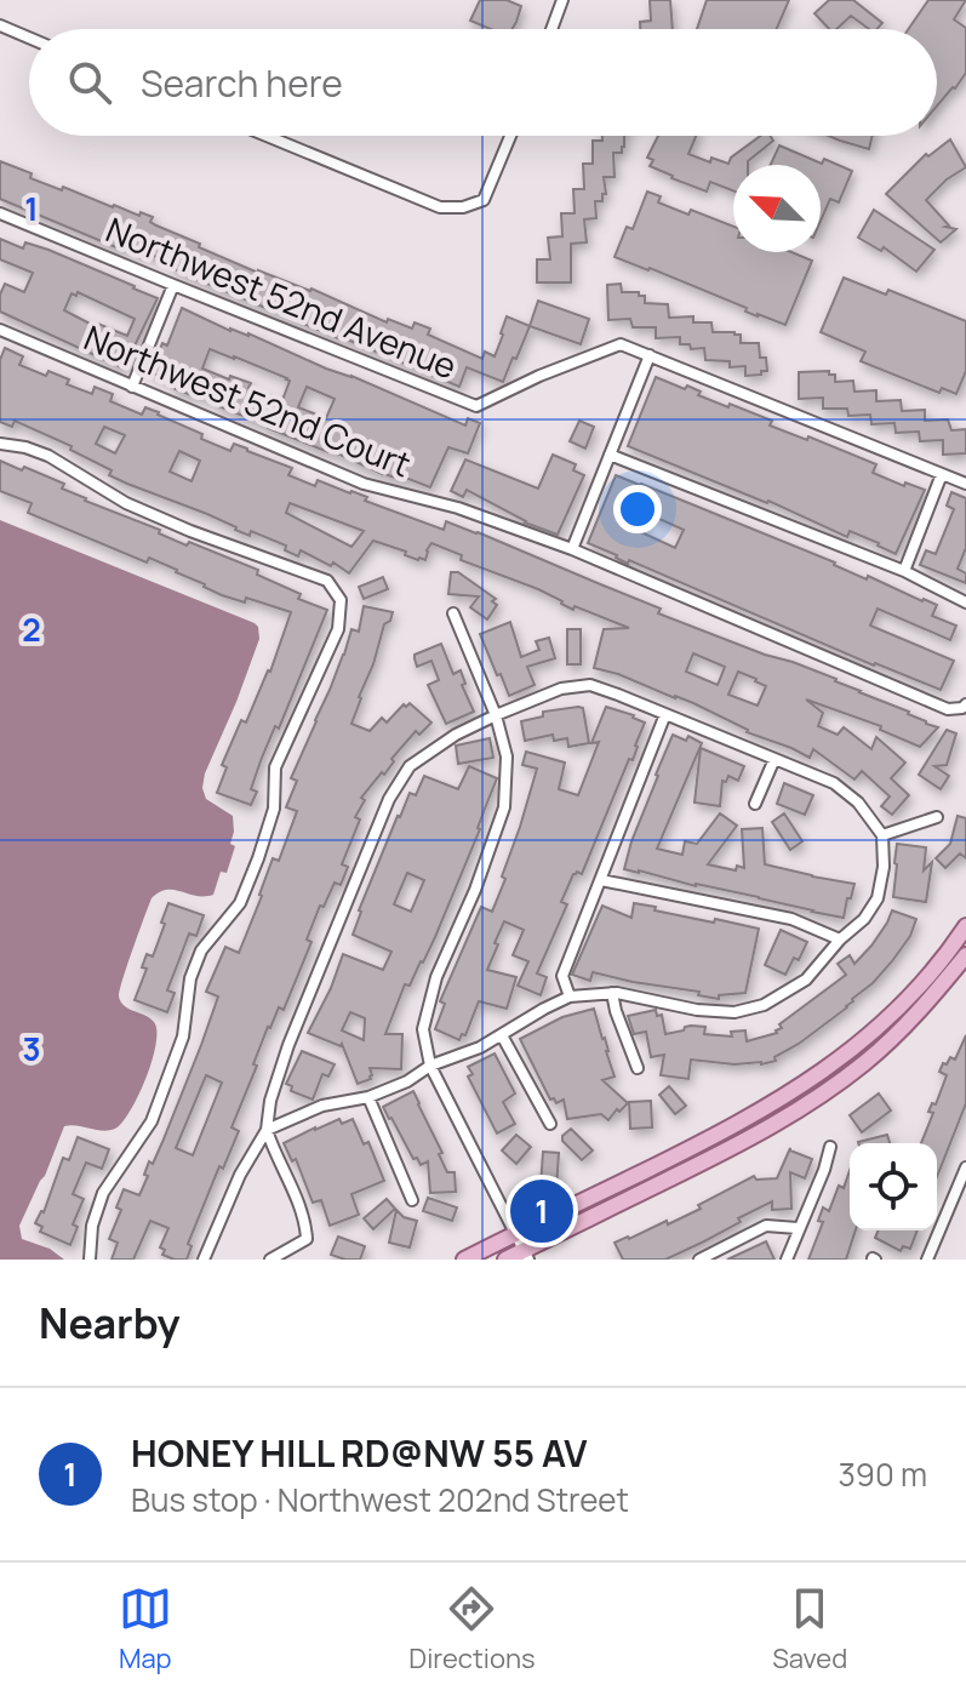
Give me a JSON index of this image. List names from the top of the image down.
{
  "streets": {
    "street": ["Northwest 52nd Avenue", "Northwest 52nd Court"]
  },
  "north": "top left",
  "page": {
    "search": "Search here",
    "pins": "1",
    "heading": "Nearby",
    "list": [
      {
        "mark": "1",
        "name": "HONEY HILL RD@NW 55 AV",
        "note": "Bus stop · Northwest 202nd Street",
        "value": "390 m"
      }
    ],
    "nav": ["Map", "Directions", "Saved"]
  },
  "grid": {
    "rows": ["1", "2", "3"]
  }
}
